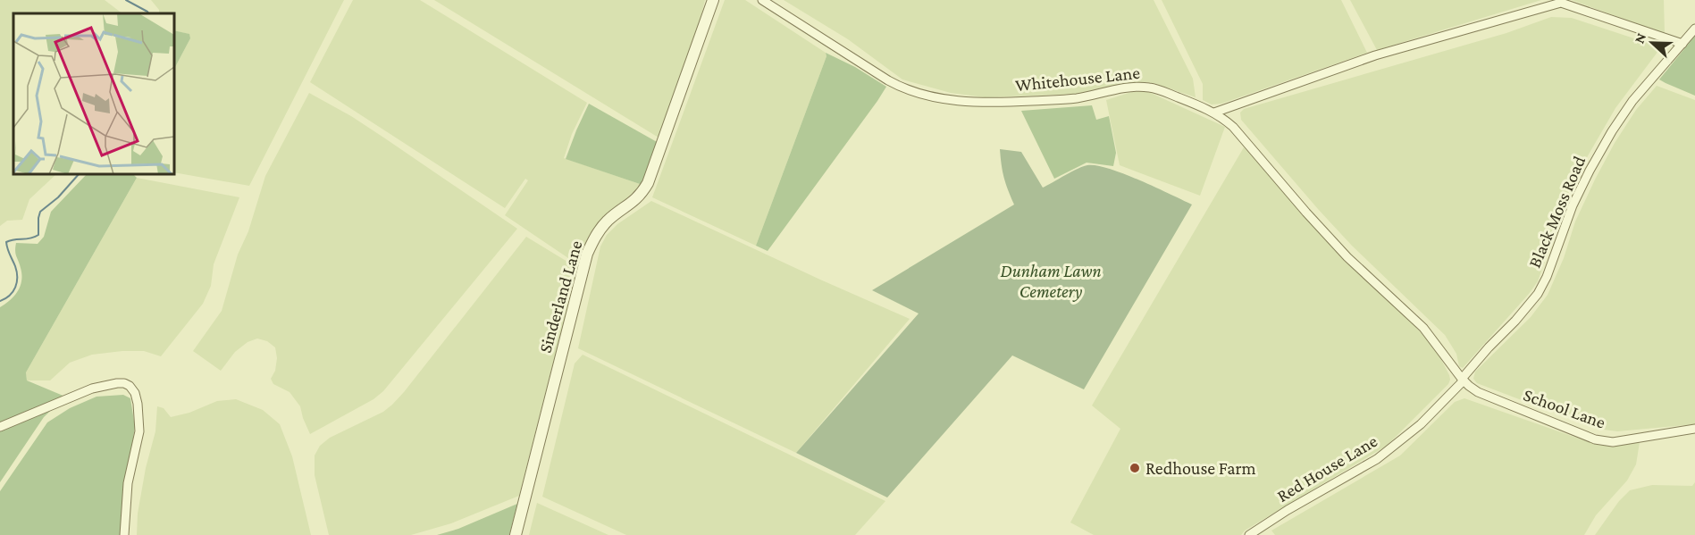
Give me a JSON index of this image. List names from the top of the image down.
{
  "streets": {
    "street": [
      "Whitehouse Lane",
      "Black Moss Road",
      "Sinderland Lane",
      "School Lane",
      "Red House Lane"
    ]
  },
  "crossings": [
    ["Whitehouse Lane", "Black Moss Road"],
    ["Whitehouse Lane", "School Lane"],
    ["Whitehouse Lane", "Red House Lane"],
    ["Black Moss Road", "School Lane"],
    ["Black Moss Road", "Red House Lane"],
    ["School Lane", "Red House Lane"]
  ],
  "parks": ["Dunham Lawn Cemetery"],
  "places": ["Redhouse Farm"],
  "north": "left"
}
